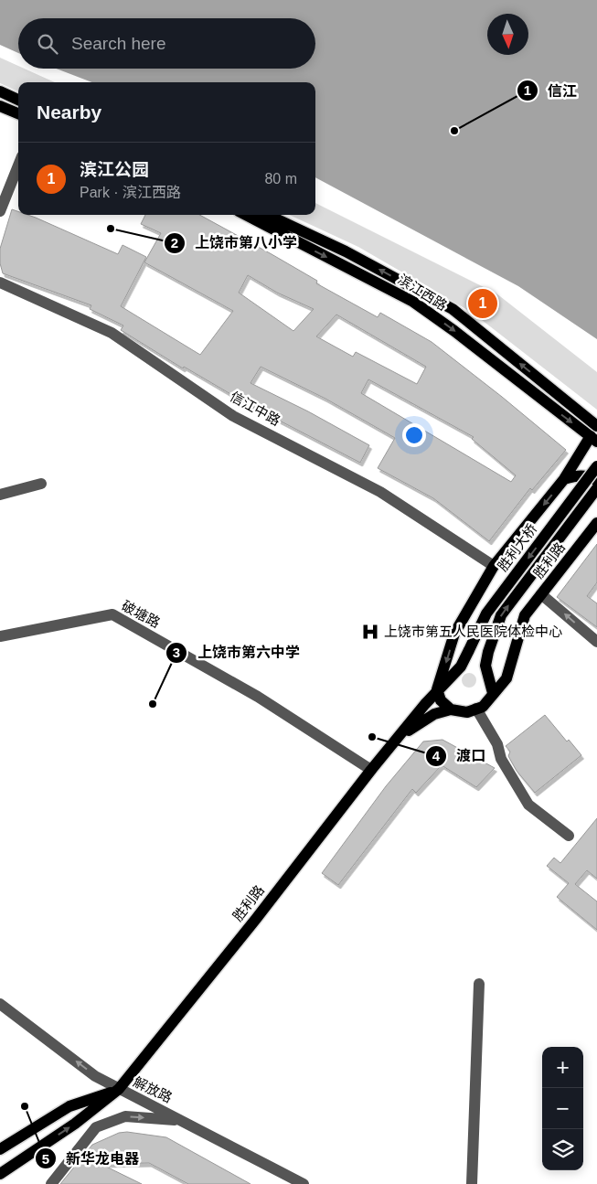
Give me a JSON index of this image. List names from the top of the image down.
{
  "streets": {
    "main road": ["滨江西路", "胜利大桥", "胜利路"],
    "street": ["信江中路", "破塘路", "解放路"]
  },
  "crossings": [
    ["胜利大桥", "胜利路"],
    ["胜利路", "破塘路"],
    ["胜利路", "解放路"]
  ],
  "one_way": ["解放路"],
  "places": {
    "other": [
      "信江",
      "上饶市第八小学",
      "上饶市第六中学",
      "渡口",
      "新华龙电器"
    ],
    "hospital": ["上饶市第五人民医院体检中心"]
  },
  "north": "bottom",
  "page": {
    "search": "Search here",
    "heading": "Nearby",
    "list": [
      {
        "mark": "1",
        "name": "滨江公园",
        "note": "Park · 滨江西路",
        "value": "80 m"
      }
    ],
    "pins": "1",
    "map_buttons": ["+", "−"]
  }
}
